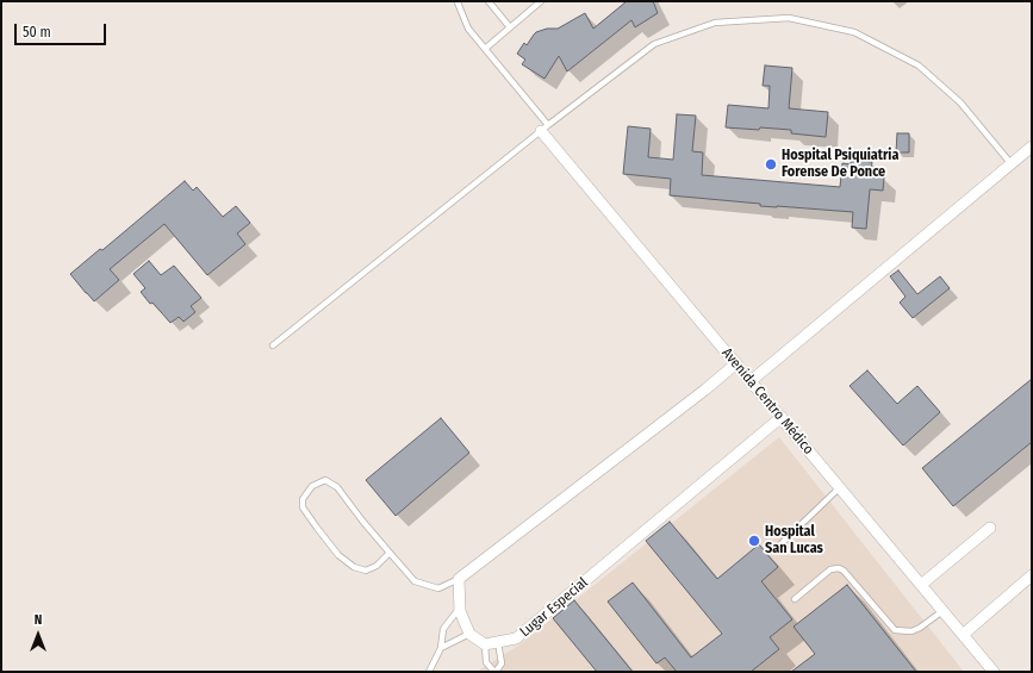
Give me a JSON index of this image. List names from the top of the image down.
{
  "streets": {
    "street": ["Avenida Centro Médico", "Lugar Especial"]
  },
  "crossings": [
    ["Avenida Centro Médico", "Lugar Especial"]
  ],
  "places": ["Hospital Psiquiatria Forense De Ponce", "Hospital San Lucas"],
  "scale_bar": "50 m",
  "north": "top"
}
